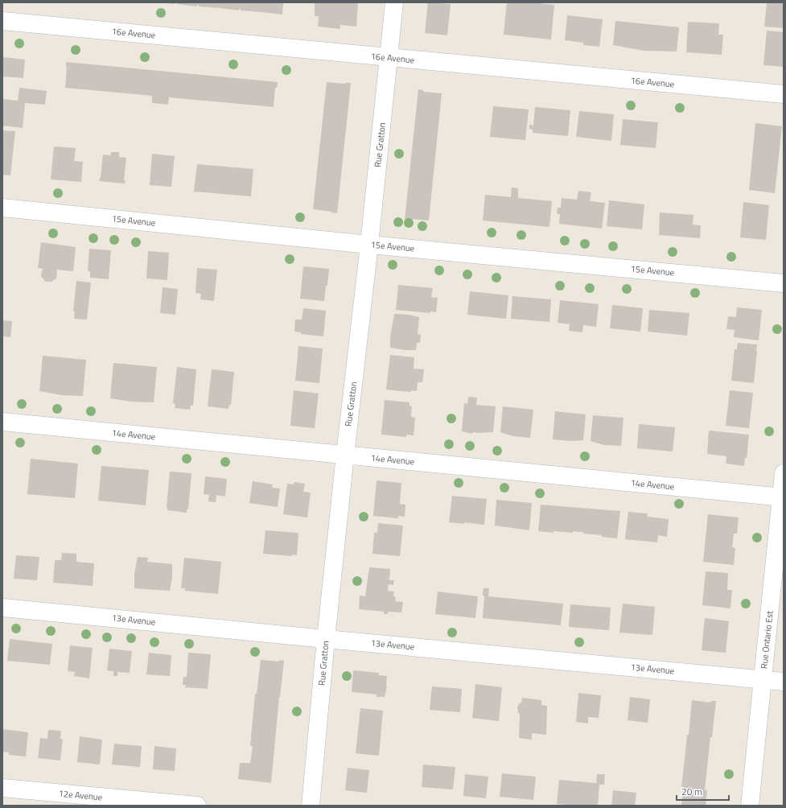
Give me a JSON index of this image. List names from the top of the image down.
{
  "streets": {
    "street": [
      "16e Avenue",
      "Rue Gratton",
      "15e Avenue",
      "14e Avenue",
      "13e Avenue",
      "Rue Ontario Est",
      "12e Avenue"
    ]
  },
  "crossings": [
    ["16e Avenue", "Rue Gratton"],
    ["Rue Gratton", "15e Avenue"],
    ["Rue Gratton", "14e Avenue"],
    ["Rue Gratton", "13e Avenue"],
    ["14e Avenue", "Rue Ontario Est"],
    ["13e Avenue", "Rue Ontario Est"]
  ],
  "scale_bar": "20 m"
}
